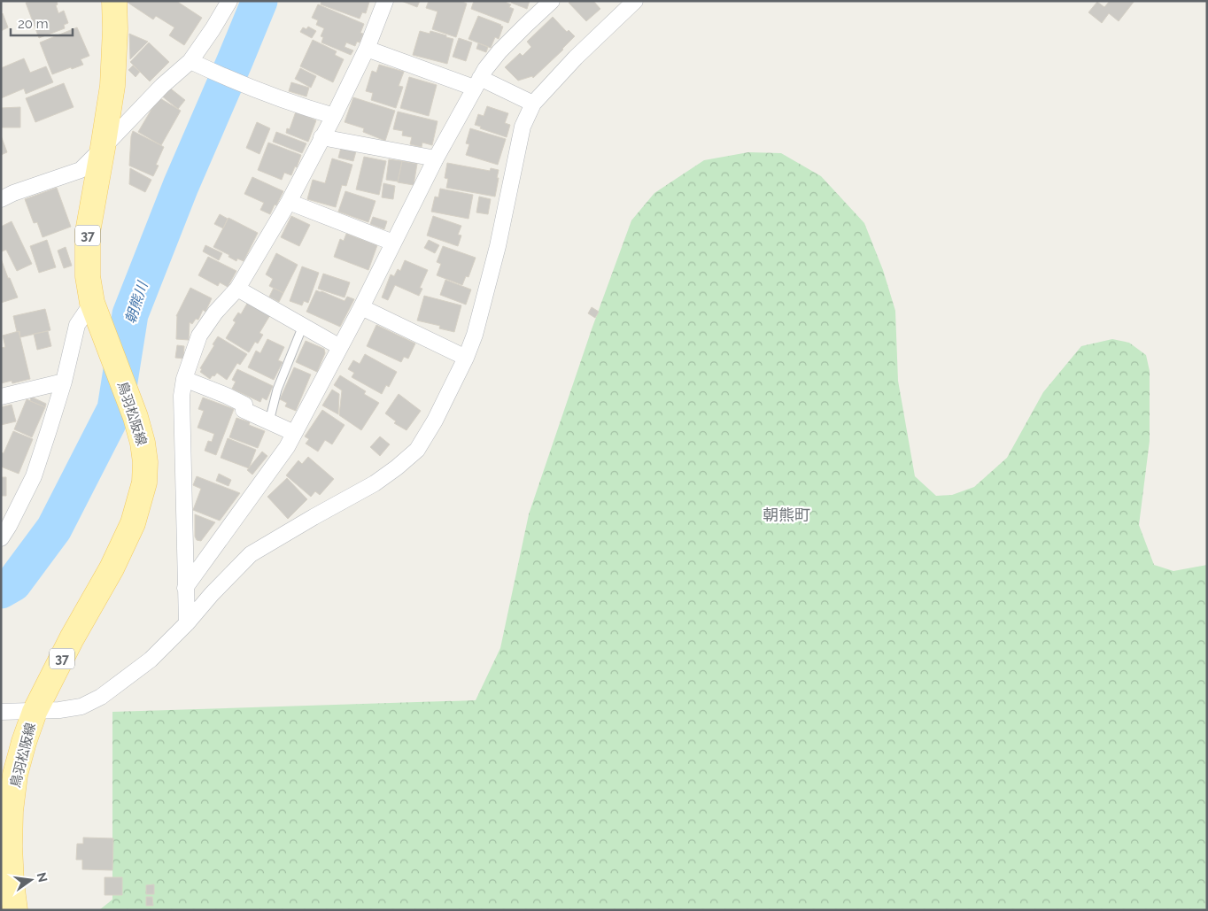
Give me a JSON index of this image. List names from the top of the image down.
{
  "streets": {
    "main road": ["37", "鳥羽松阪線"]
  },
  "districts": ["朝熊町"],
  "water": ["朝熊川"],
  "scale_bar": "20 m",
  "north": "right"
}
